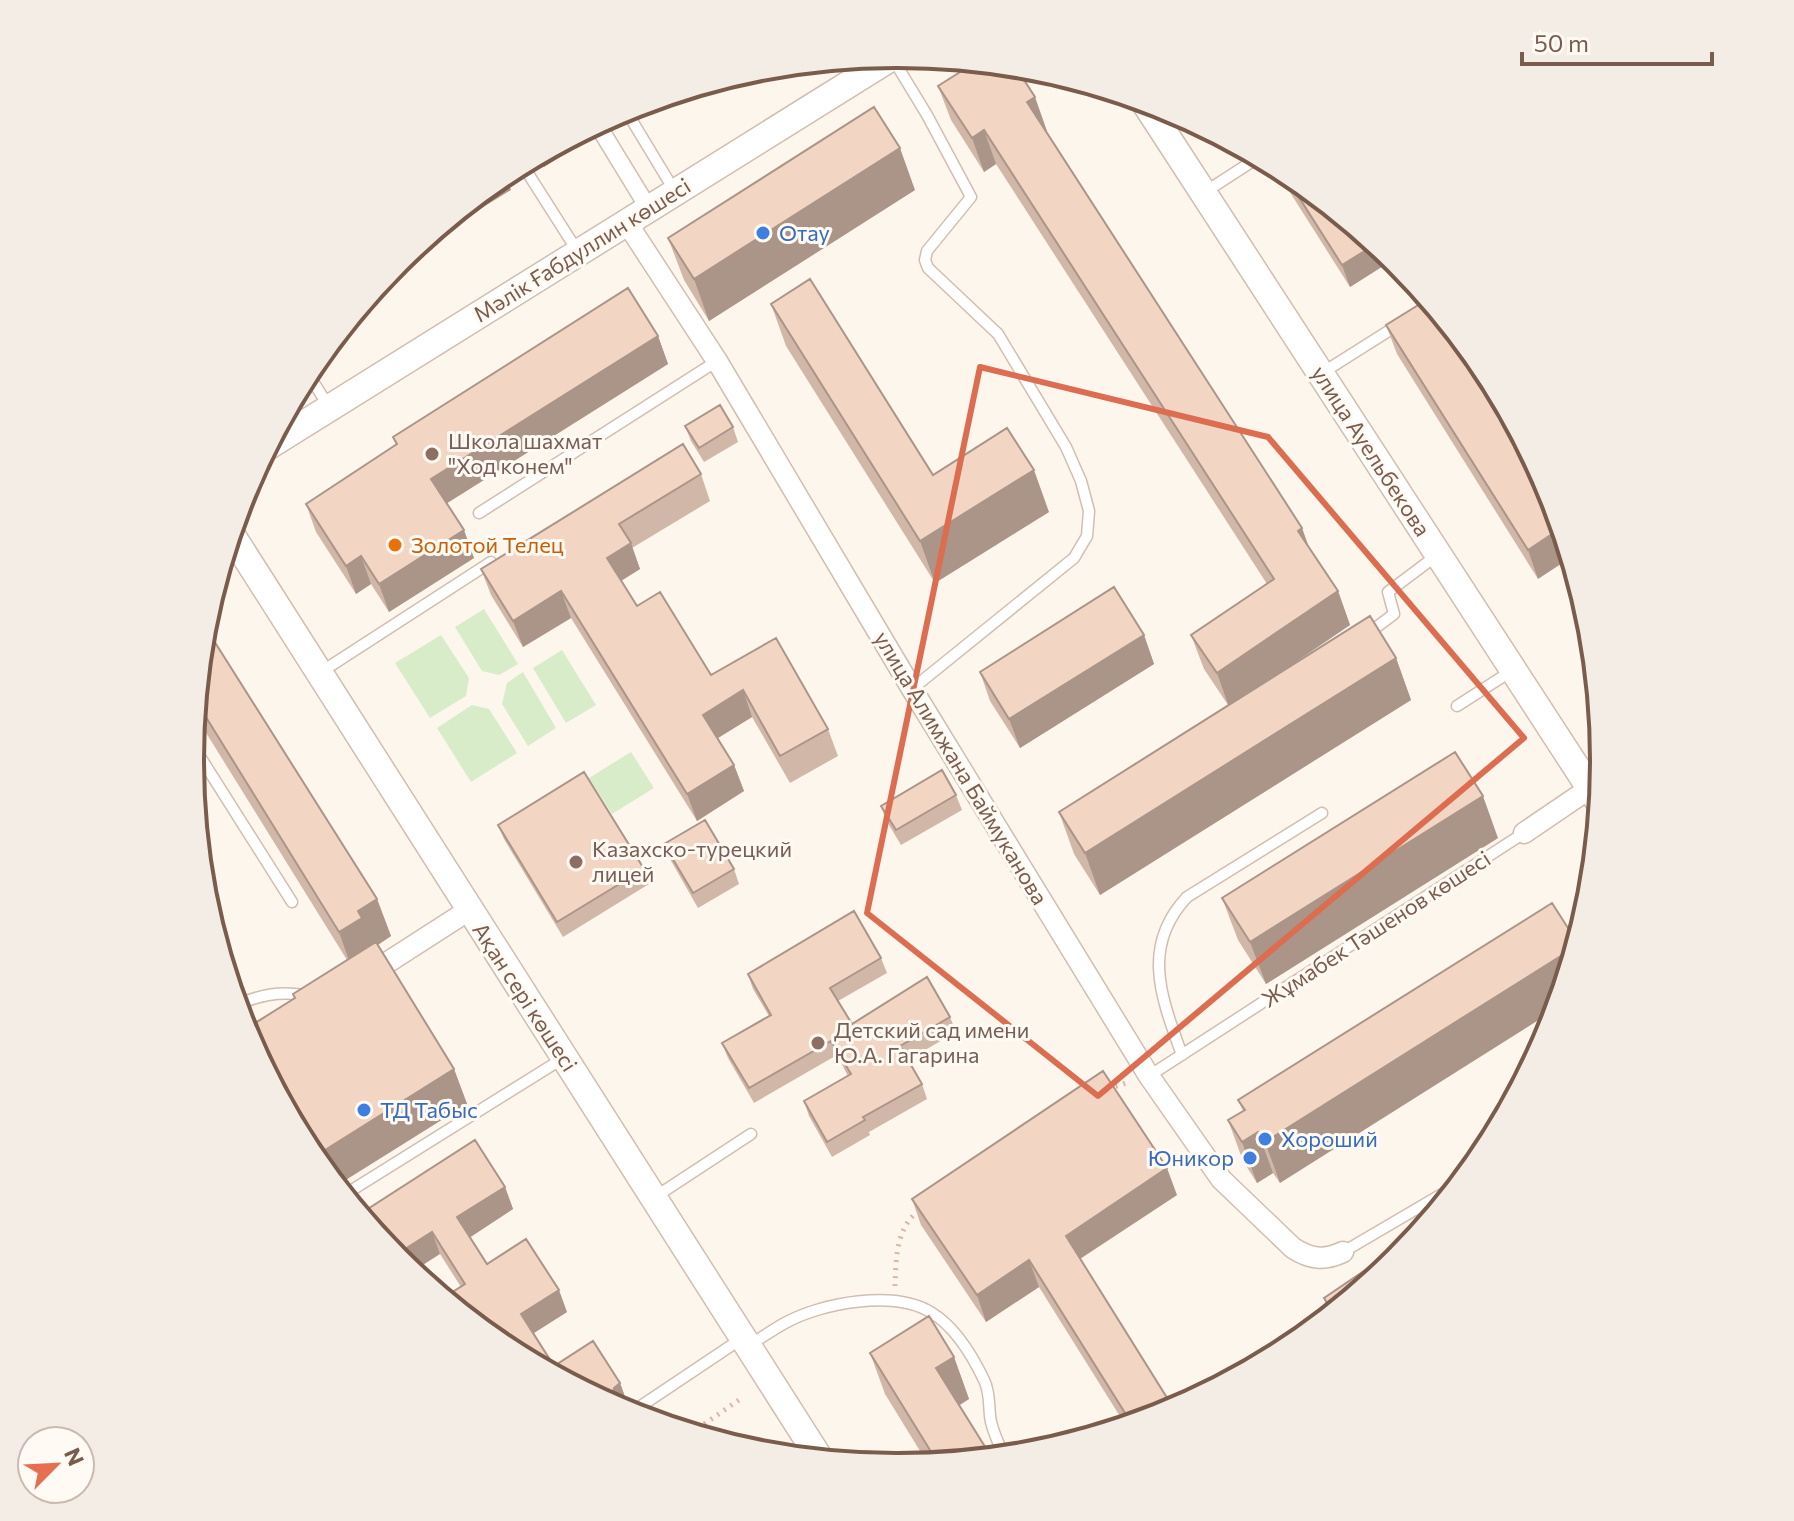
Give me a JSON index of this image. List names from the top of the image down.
{
  "streets": {
    "street": [
      "Мәлік Ғабдуллин көшесі",
      "улица Ауельбекова",
      "улица Алимжана Баймуканова",
      "Жұмабек Тәшенов көшесі",
      "Ақан сері көшесі"
    ]
  },
  "crossings": [
    ["Мәлік Ғабдуллин көшесі", "улица Алимжана Баймуканова"],
    ["улица Алимжана Баймуканова", "Жұмабек Тәшенов көшесі"]
  ],
  "places": [
    "Отау",
    "Школа шахмат \"Ход конем\"",
    "Золотой Телец",
    "Казахско-турецкий лицей",
    "Детский сад имени Ю.А. Гагарина",
    "ТД Табыс",
    "Хороший",
    "Юникор"
  ],
  "scale_bar": "50 m",
  "north": "top right"
}
